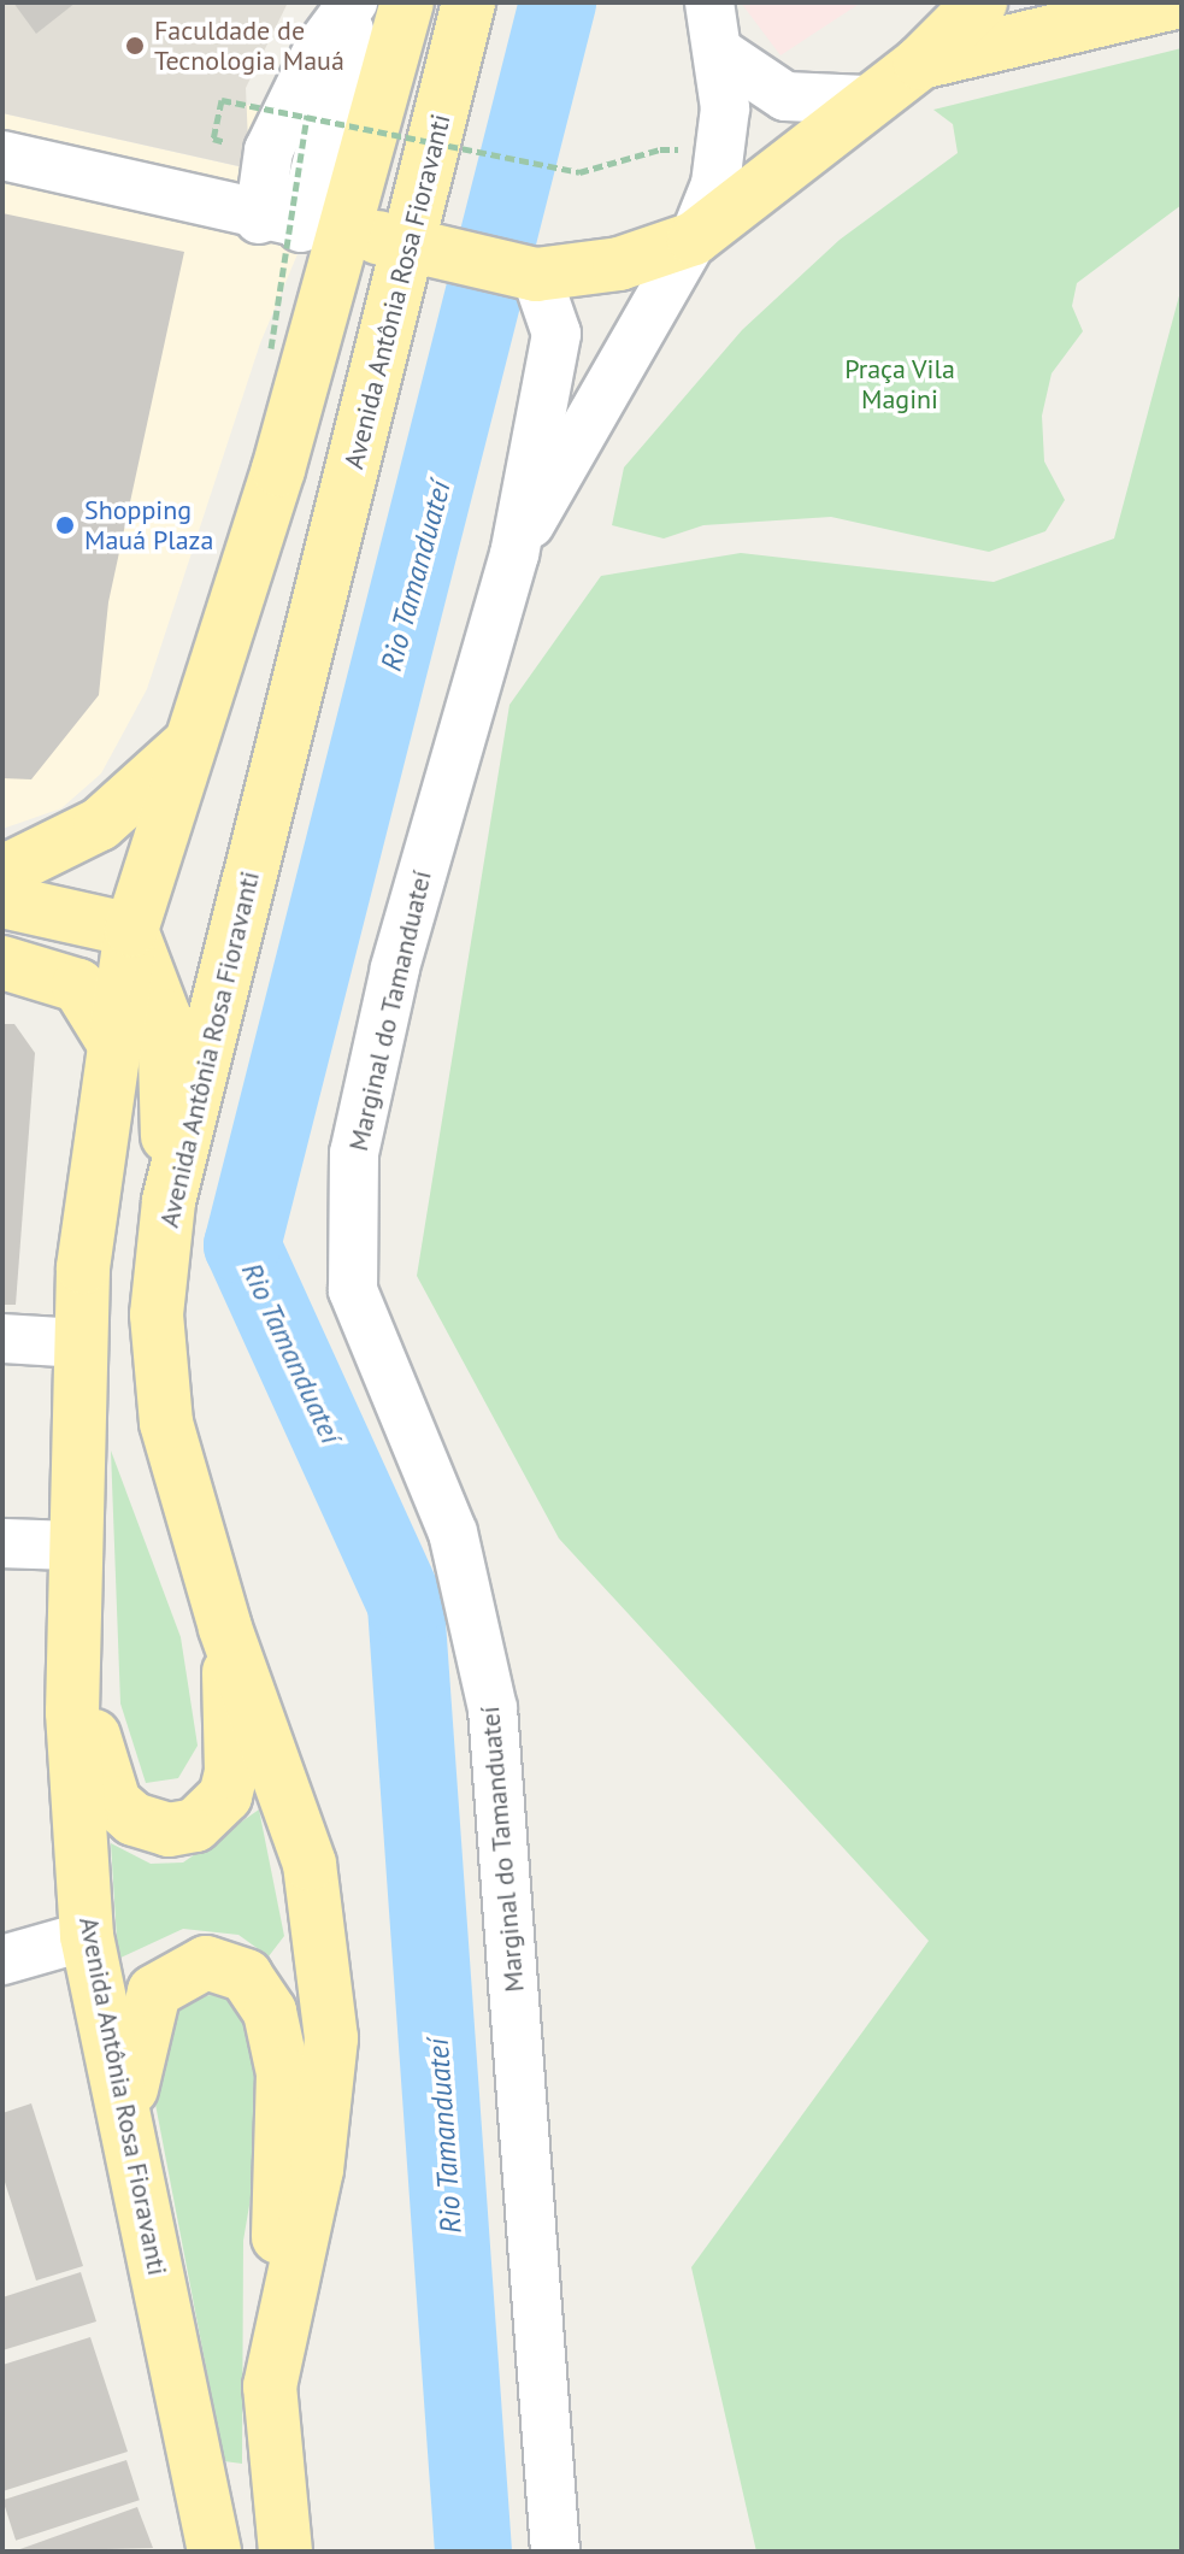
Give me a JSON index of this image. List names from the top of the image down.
{
  "streets": {
    "main road": ["Avenida Antônia Rosa Fioravanti"],
    "street": ["Marginal do Tamanduateí"]
  },
  "water": ["Rio Tamanduateí"],
  "parks": ["Praça Vila Magini"],
  "places": ["Faculdade de Tecnologia Mauá", "Shopping Mauá Plaza"]
}
